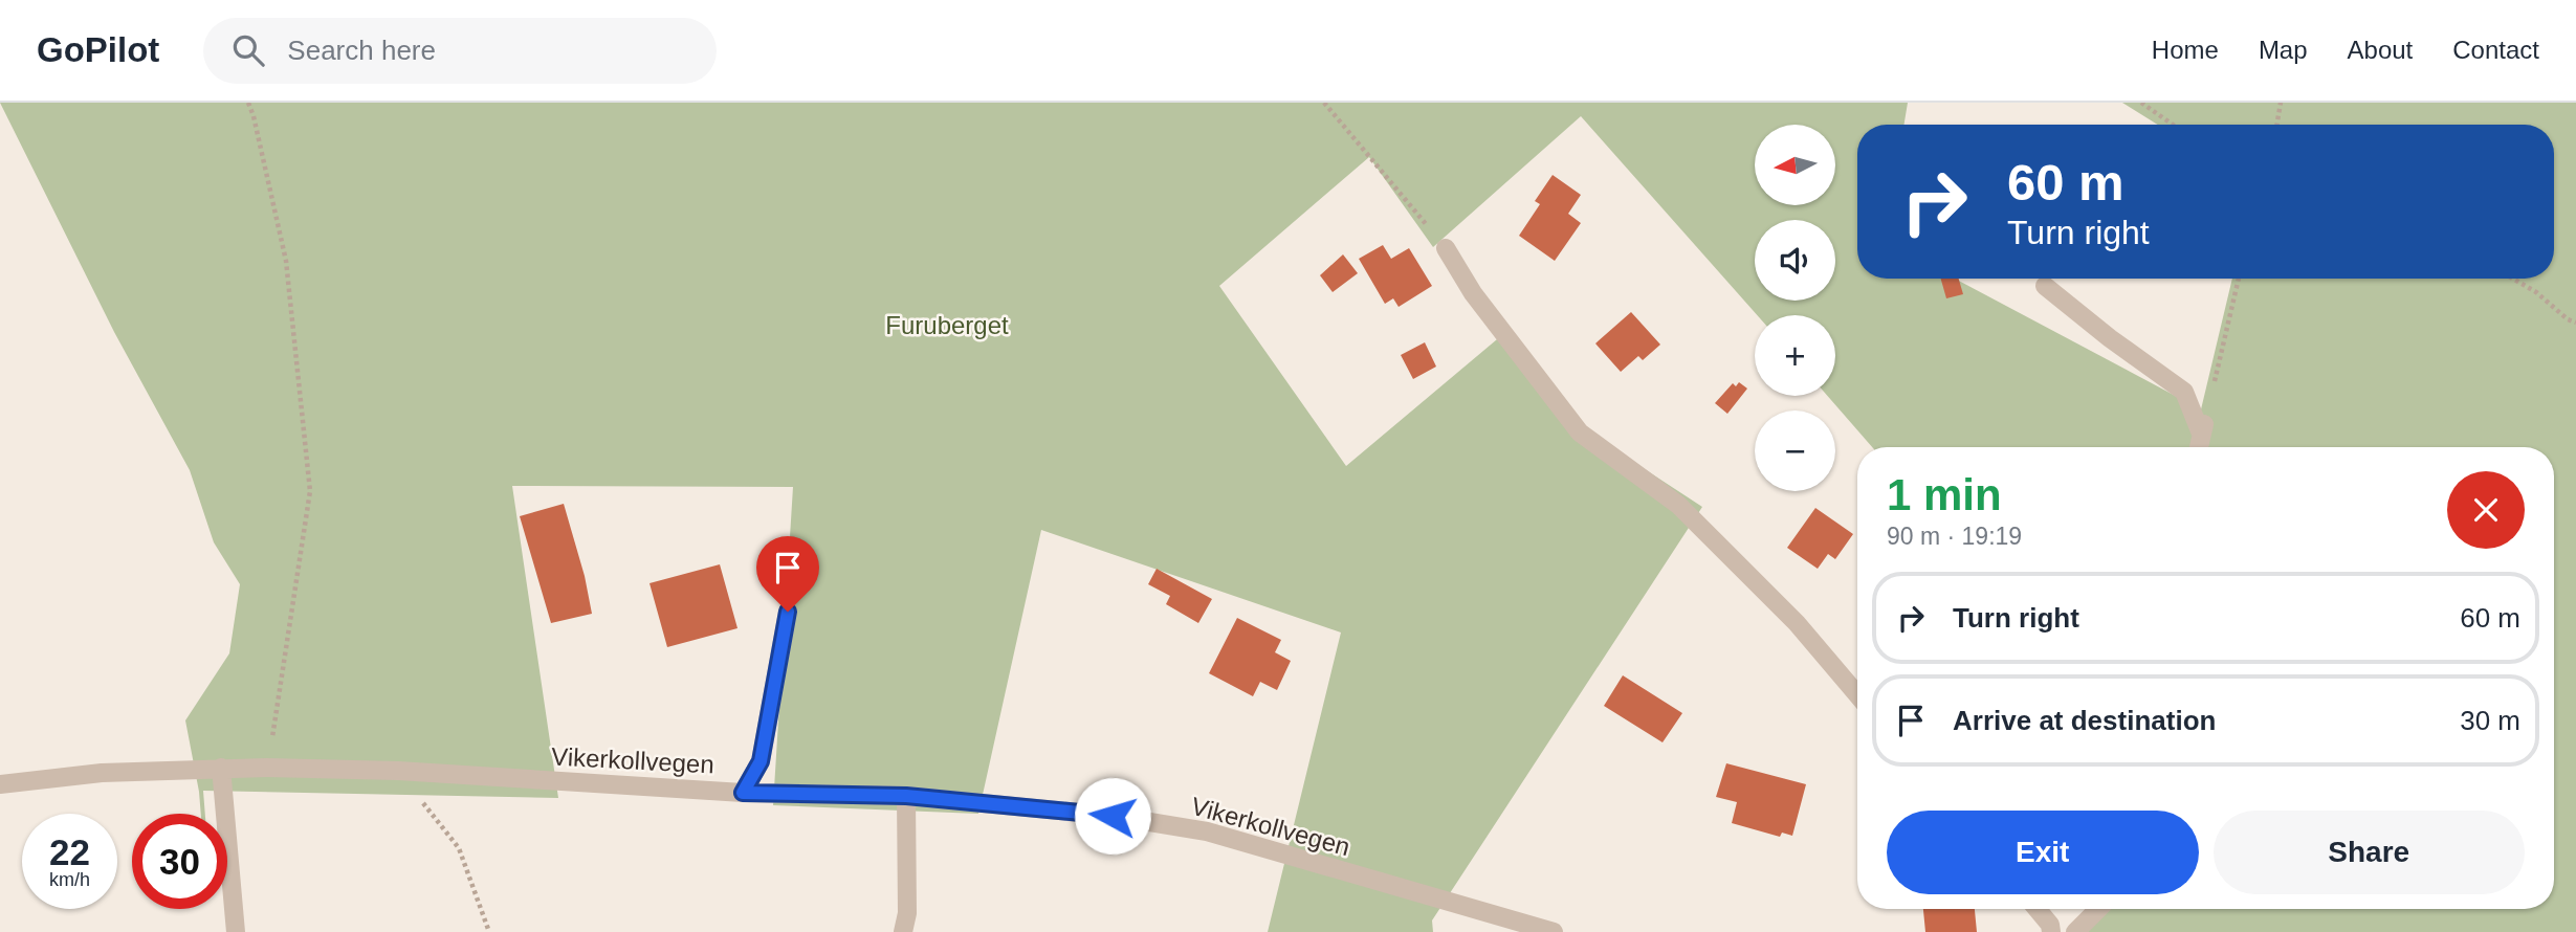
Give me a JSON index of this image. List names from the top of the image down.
{
  "streets": {
    "street": ["Vikerkollvegen"]
  },
  "parks": ["Furuberget"],
  "north": "left",
  "page": {
    "header": "GoPilot",
    "search": "Search here",
    "nav": [
      "Home",
      "Map",
      "About",
      "Contact"
    ],
    "map_buttons": ["+", "−"],
    "turn": ["60 m", "Turn right"],
    "heading": ["1 min", "90 m · 19:19"],
    "list": [
      {
        "name": "Turn right",
        "value": "60 m"
      },
      {
        "name": "Arrive at destination",
        "value": "30 m"
      }
    ],
    "buttons": ["Exit", "Share"],
    "speed": "22 km/h",
    "limit": "30"
  }
}
